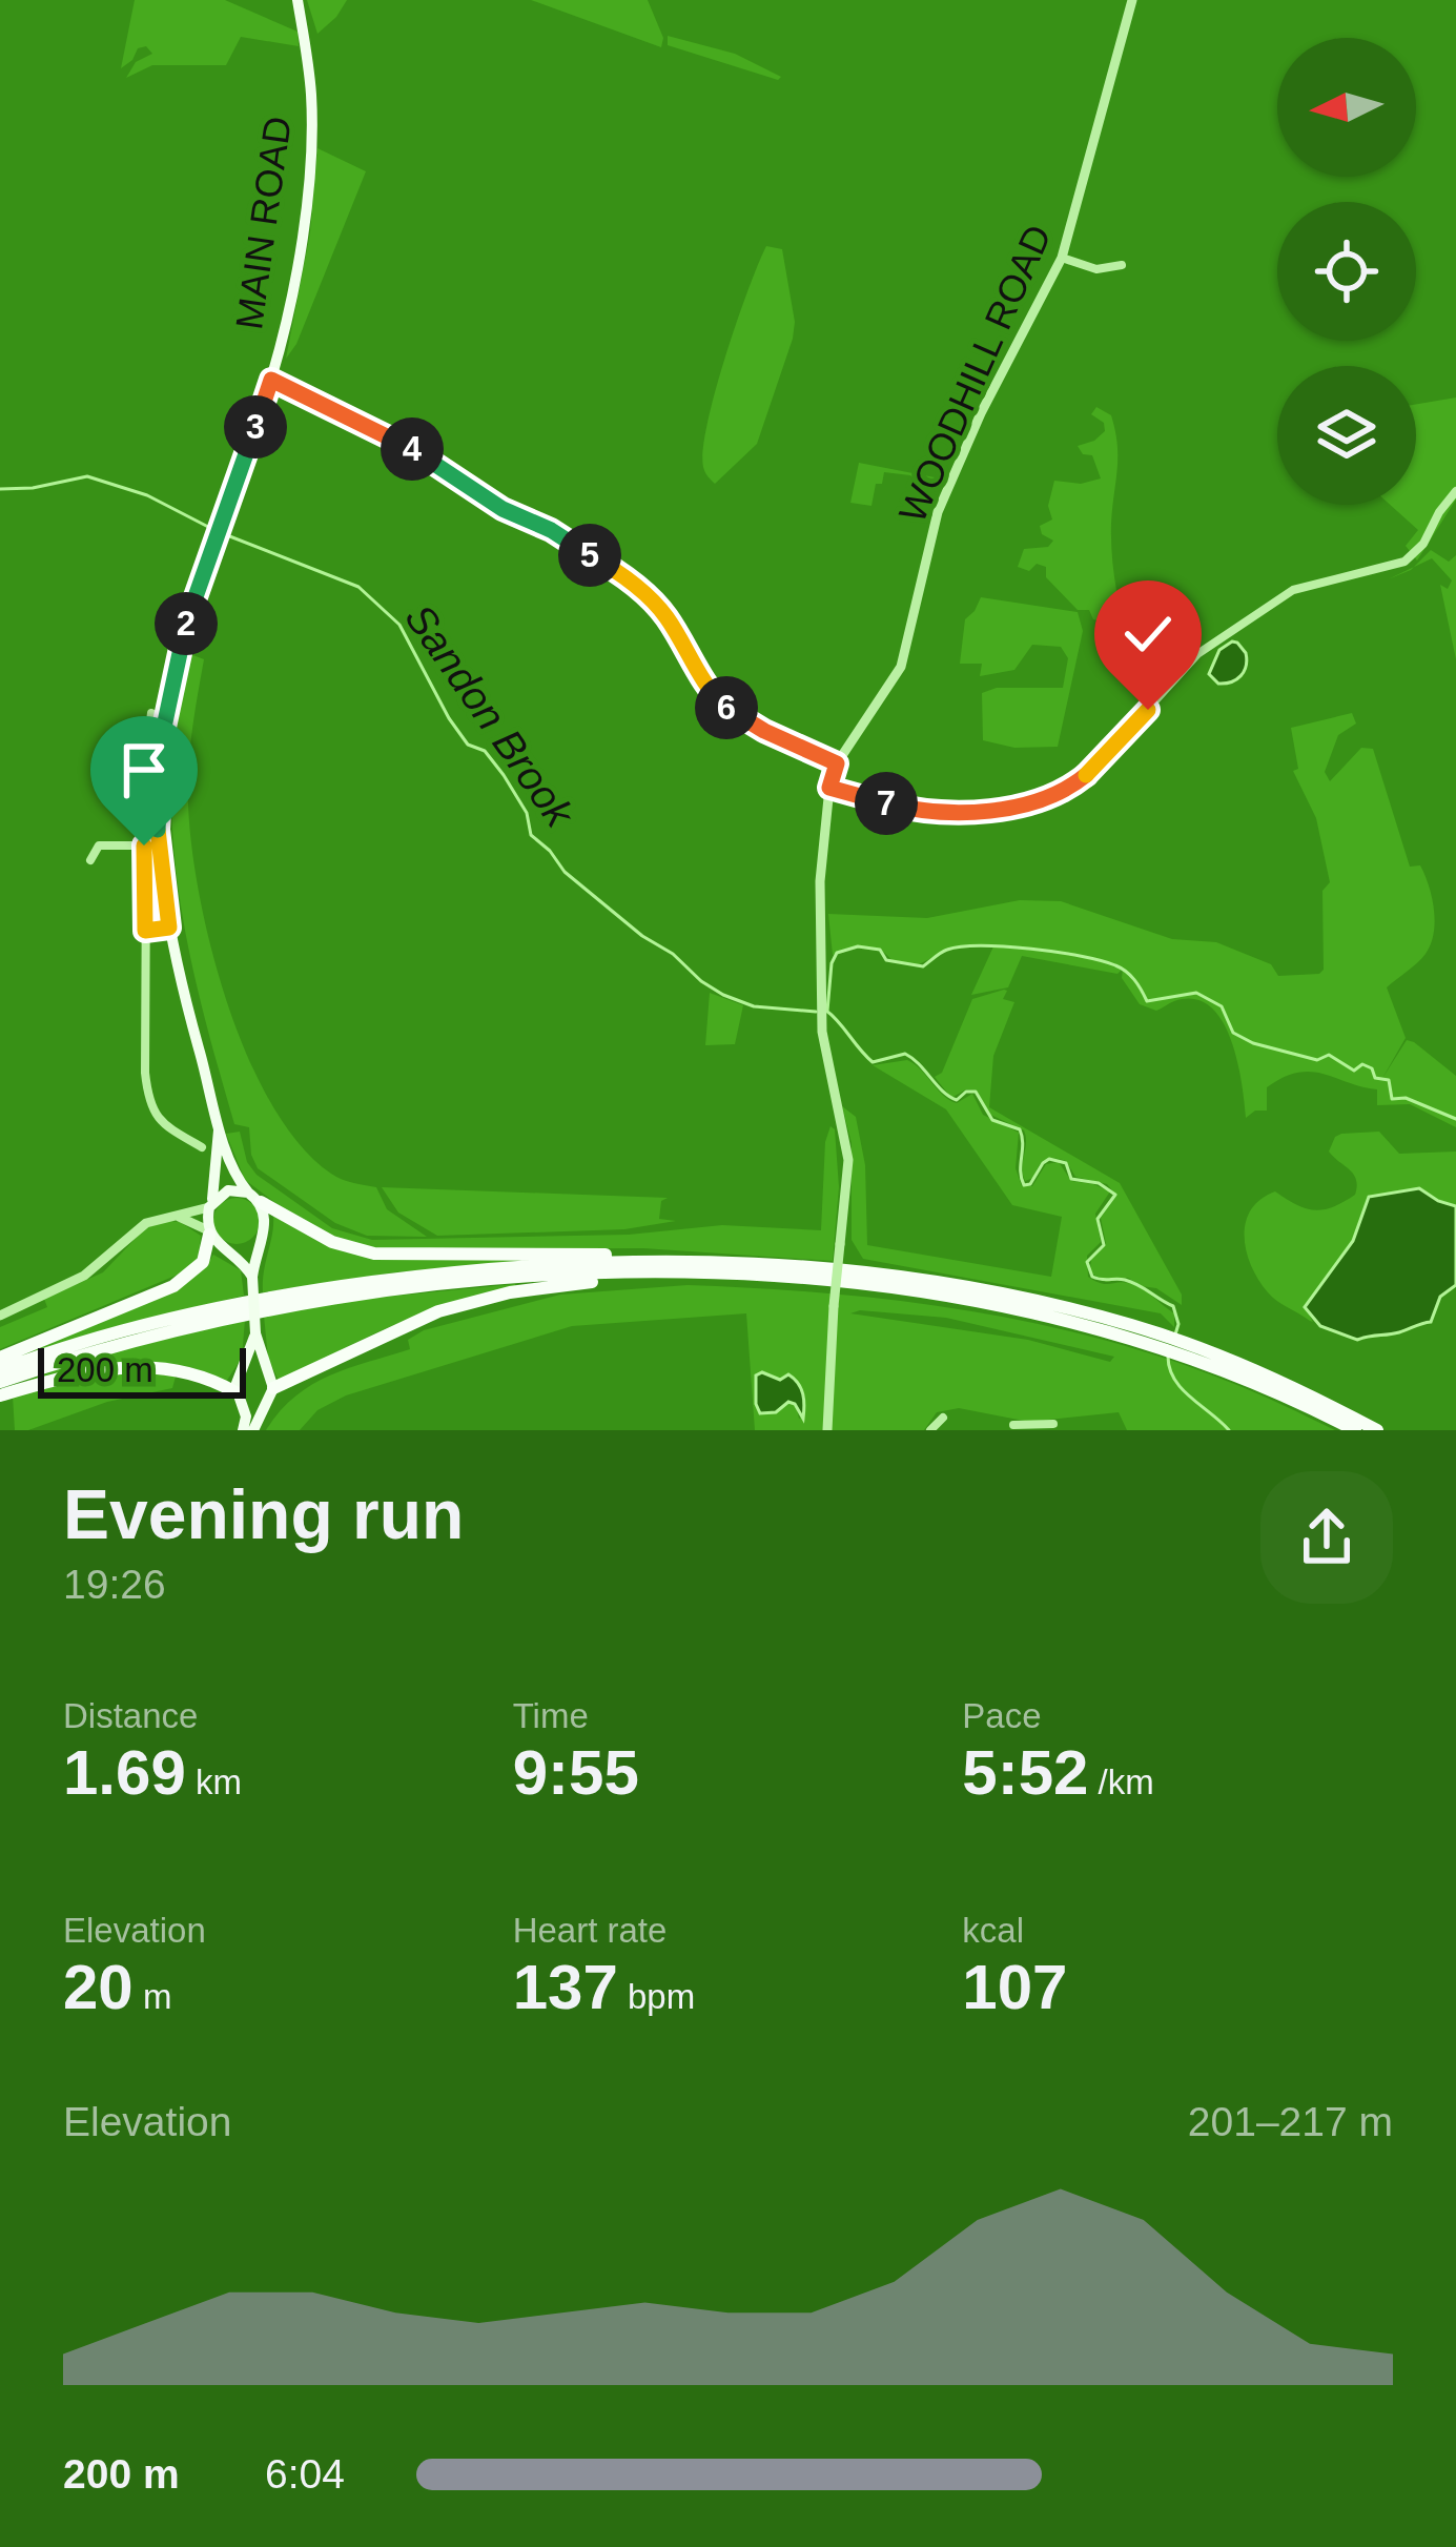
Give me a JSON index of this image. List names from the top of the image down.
{
  "streets": {
    "main road": ["MAIN ROAD"],
    "street": ["WOODHILL ROAD"]
  },
  "water": ["Sandon Brook"],
  "scale_bar": "200 m",
  "north": "left",
  "page": {
    "pins": [
      "3",
      "4",
      "5",
      "2",
      "6",
      "7"
    ],
    "scale": "200 m",
    "heading": ["Evening run", "19:26"],
    "stats": [
      ["Distance", "1.69 km"],
      ["Time", "9:55"],
      ["Pace", "5:52 /km"],
      ["Elevation", "20 m"],
      ["Heart rate", "137 bpm"],
      ["kcal", "107"]
    ],
    "chart": ["Elevation", "201–217 m"],
    "list": [
      {
        "name": "200 m",
        "note": "6:04"
      }
    ]
  }
}
